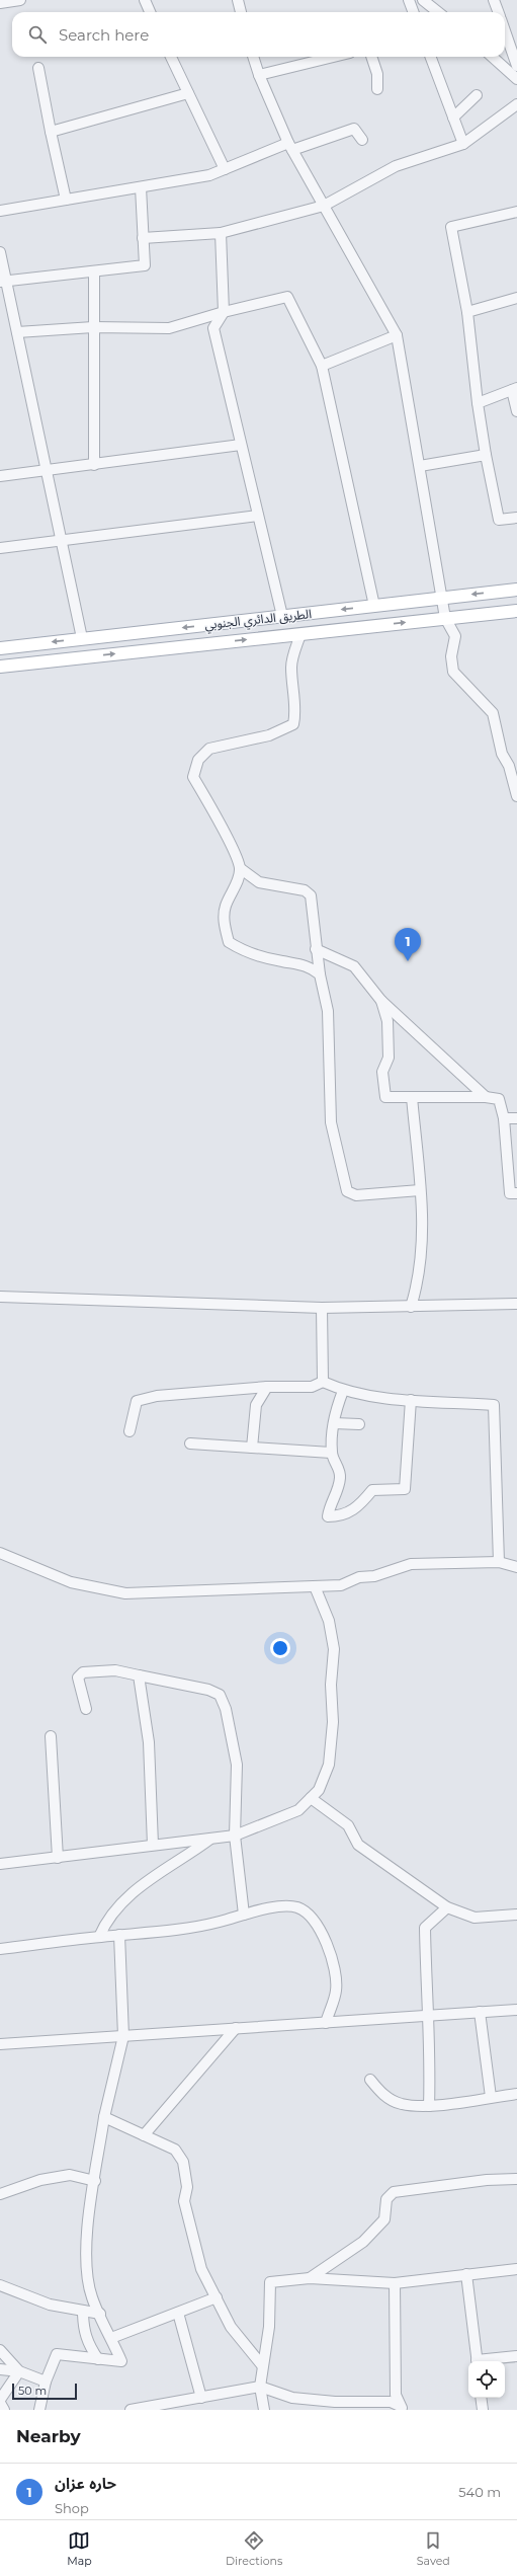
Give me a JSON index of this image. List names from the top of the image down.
{
  "streets": {
    "main road": ["الطريق الدائري الجنوبي"]
  },
  "scale_bar": "50 m",
  "page": {
    "search": "Search here",
    "pins": "1",
    "scale": "50 m",
    "heading": "Nearby",
    "list": [
      {
        "mark": "1",
        "name": "حاره عزان",
        "note": "Shop",
        "value": "540 m"
      }
    ],
    "nav": ["Map", "Directions", "Saved"]
  }
}
